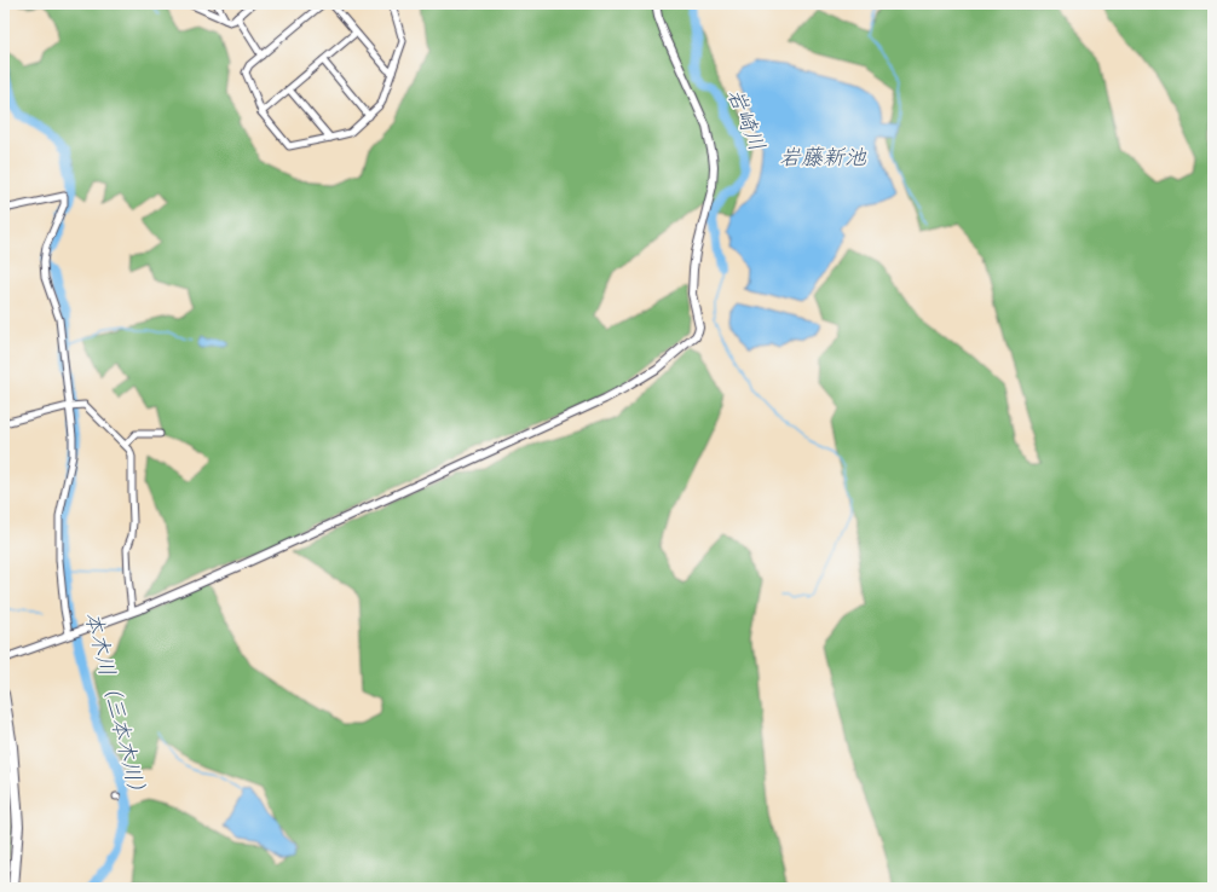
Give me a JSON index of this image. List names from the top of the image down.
{
  "water": ["岩崎川", "岩藤新池", "本木川（三本木川）"]
}
